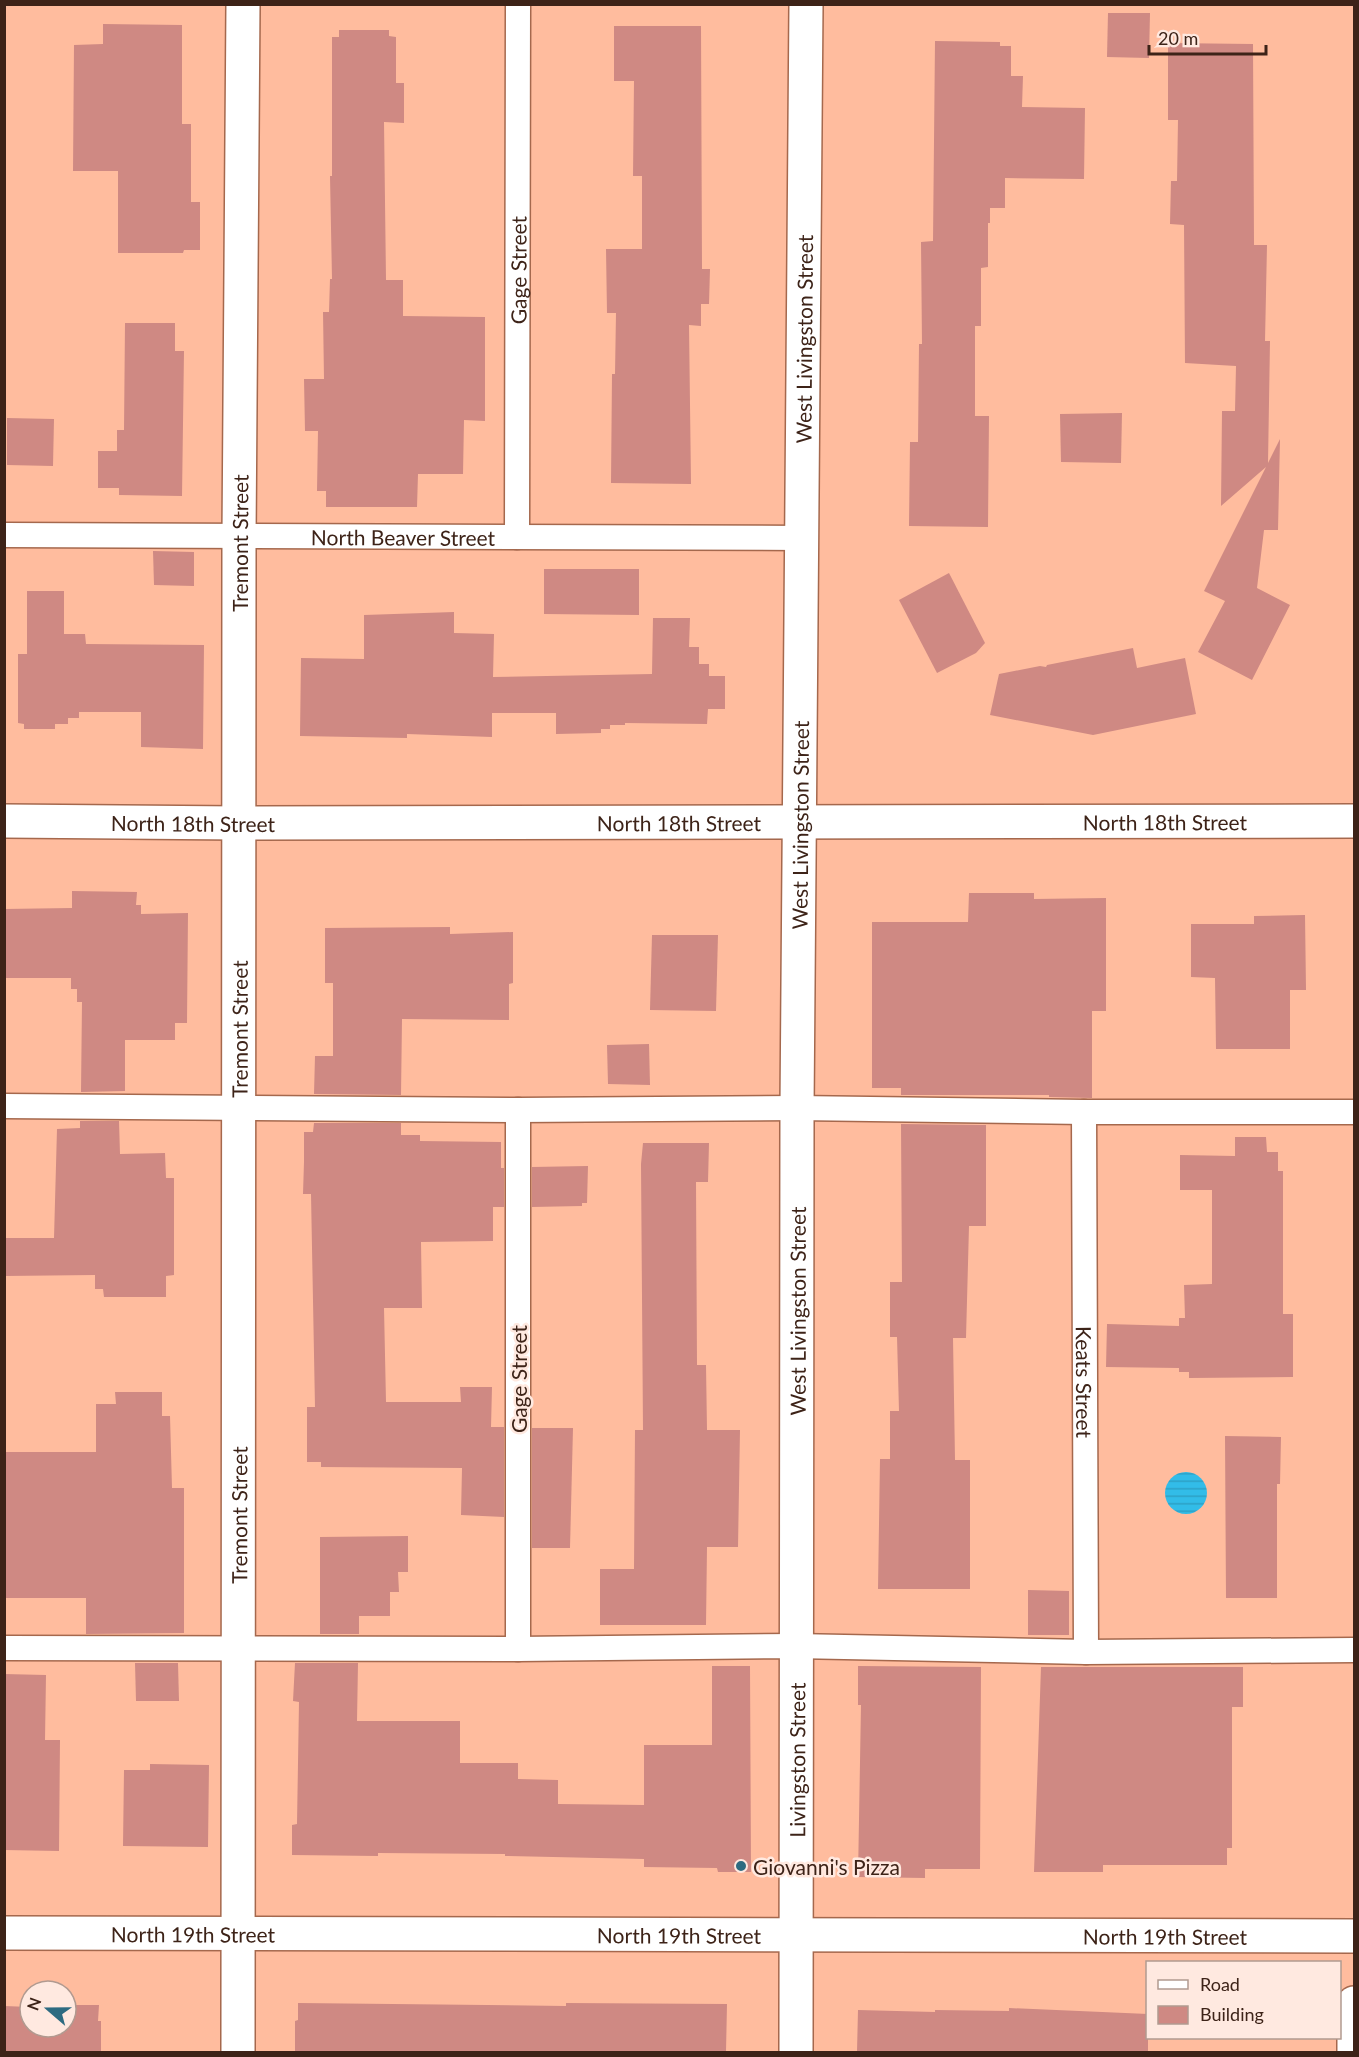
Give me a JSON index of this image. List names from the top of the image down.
{
  "streets": {
    "street": [
      "West Livingston Street",
      "Tremont Street",
      "North 18th Street",
      "Livingston Street",
      "North 19th Street"
    ],
    "lane": ["Gage Street", "North Beaver Street", "Keats Street"]
  },
  "crossings": [
    ["Gage Street", "North Beaver Street"],
    ["West Livingston Street", "North Beaver Street"],
    ["West Livingston Street", "North 18th Street"],
    ["West Livingston Street", "Livingston Street"],
    ["North Beaver Street", "Tremont Street"],
    ["Tremont Street", "North 18th Street"],
    ["Tremont Street", "North 19th Street"],
    ["Livingston Street", "North 19th Street"]
  ],
  "places": ["Giovanni's Pizza"],
  "legend": ["Road", "Building"],
  "scale_bar": "20 m",
  "north": "left"
}
